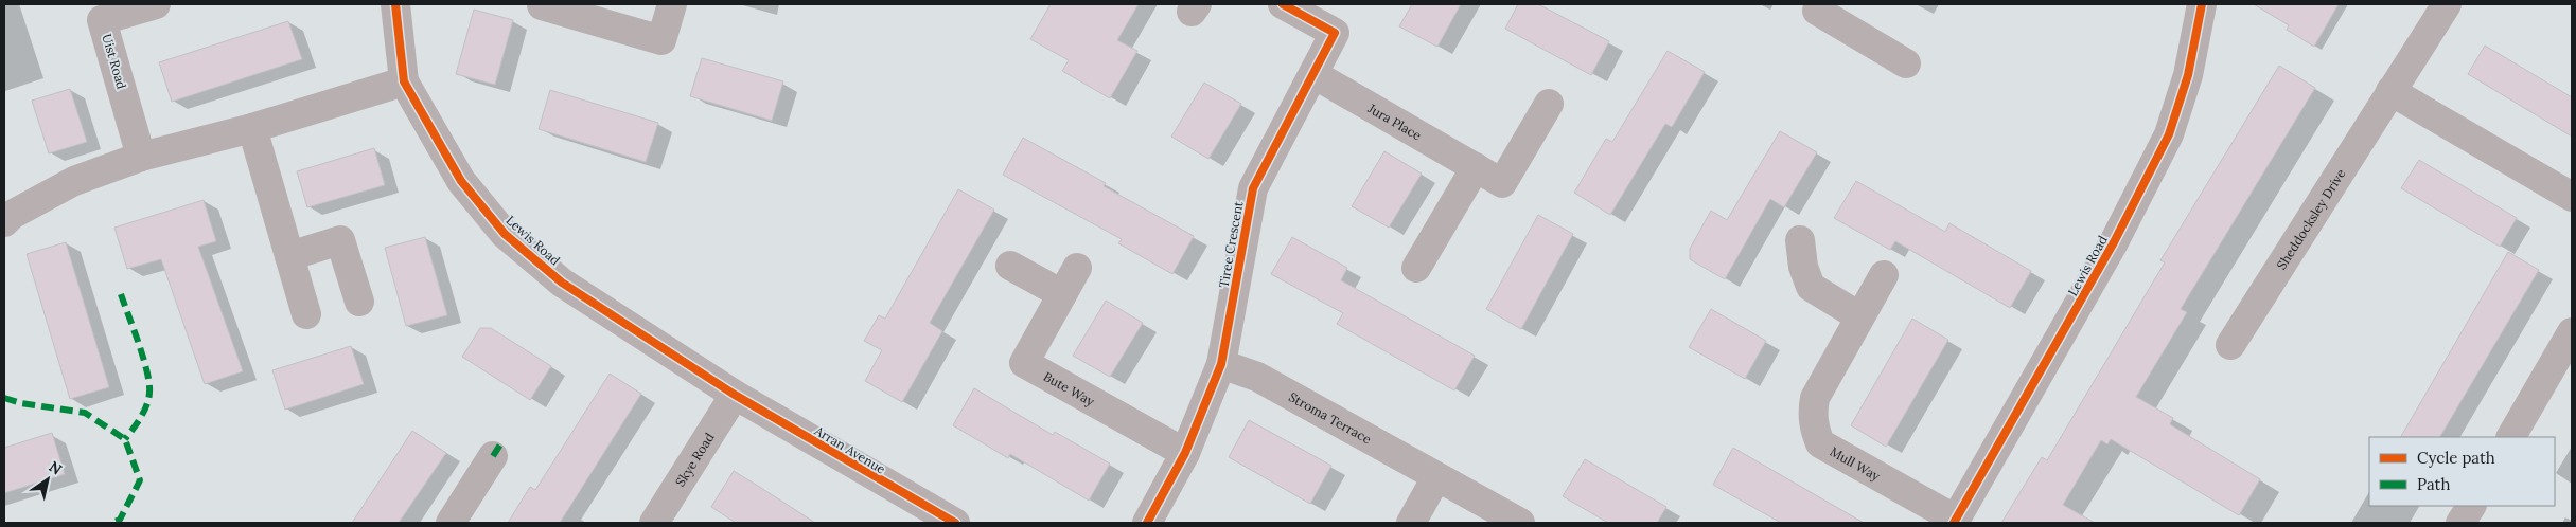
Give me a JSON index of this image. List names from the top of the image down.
{
  "streets": {
    "street": [
      "Uist Road",
      "Jura Place",
      "Sheddocksley Drive",
      "Lewis Road",
      "Tiree Crescent",
      "Bute Way",
      "Stroma Terrace",
      "Arran Avenue",
      "Skye Road",
      "Mull Way"
    ]
  },
  "crossings": [
    ["Jura Place", "Tiree Crescent"],
    ["Lewis Road", "Arran Avenue"],
    ["Lewis Road", "Skye Road"],
    ["Lewis Road", "Mull Way"],
    ["Tiree Crescent", "Bute Way"],
    ["Tiree Crescent", "Stroma Terrace"],
    ["Arran Avenue", "Skye Road"]
  ],
  "legend": ["Cycle path", "Path"],
  "north": "top right"
}
